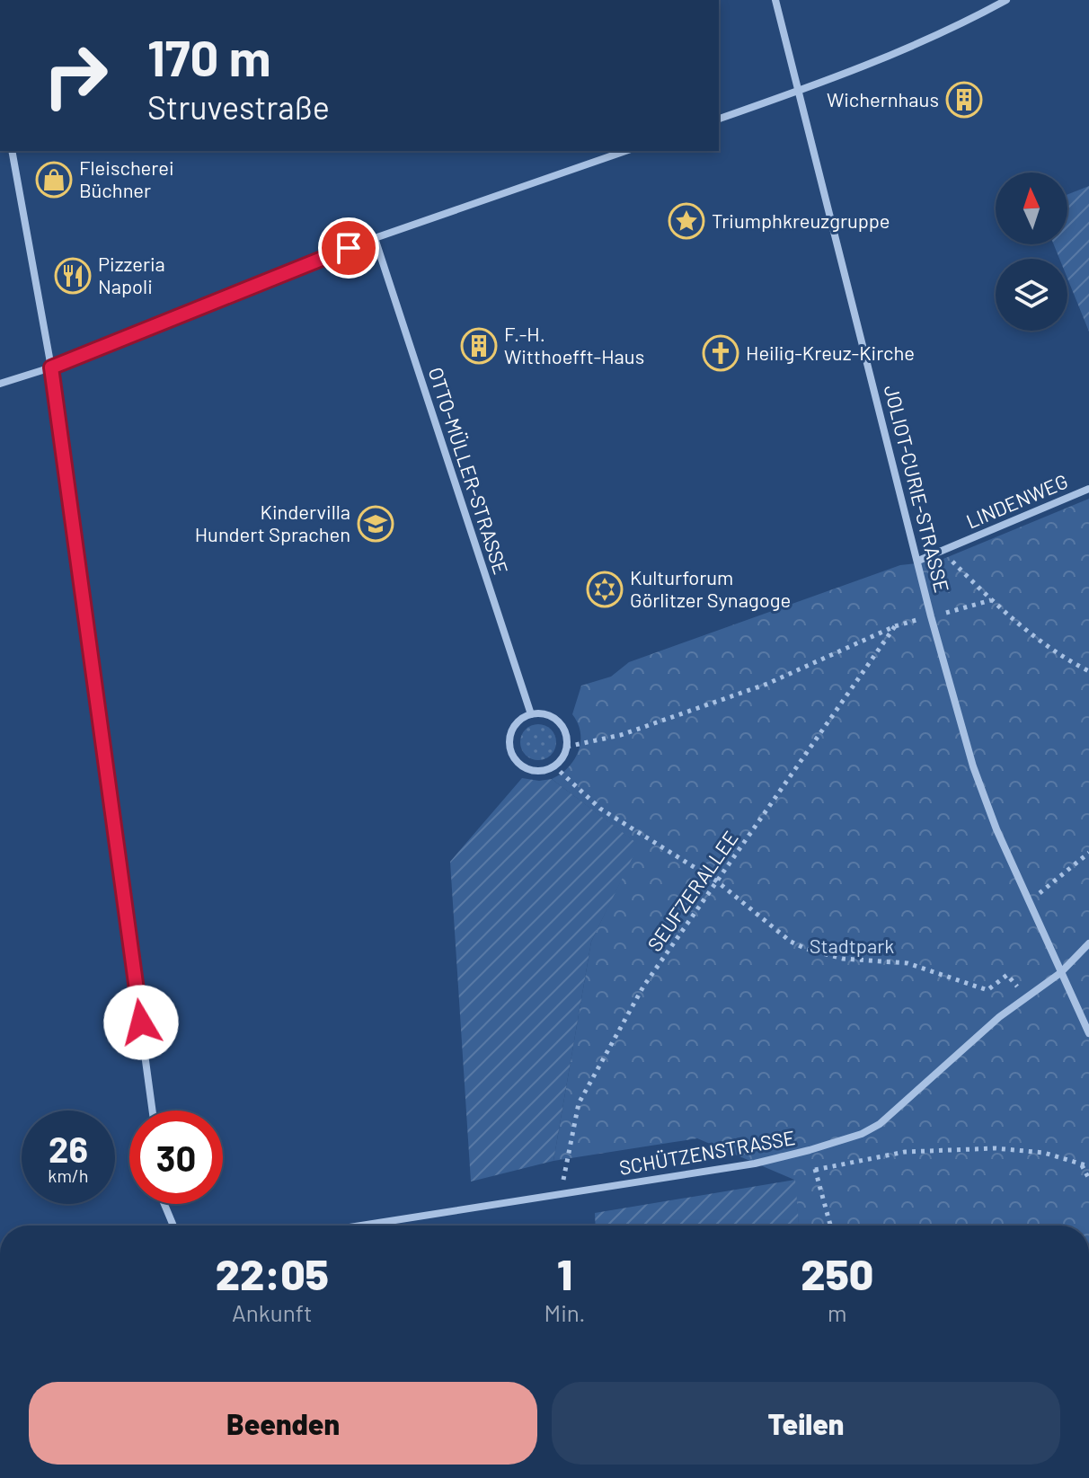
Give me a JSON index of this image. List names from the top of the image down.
{
  "streets": {
    "street": [
      "OTTO-MÜLLER-STRASSE",
      "JOLIOT-CURIE-STRASSE",
      "LINDENWEG",
      "SCHÜTZENSTRASSE"
    ],
    "path": ["SEUFZERALLEE"]
  },
  "crossings": [
    ["JOLIOT-CURIE-STRASSE", "LINDENWEG"],
    ["JOLIOT-CURIE-STRASSE", "SCHÜTZENSTRASSE"],
    ["SEUFZERALLEE", "SCHÜTZENSTRASSE"]
  ],
  "parks": ["Stadtpark"],
  "places": {
    "building": ["Wichernhaus", "F.-H. Witthoefft-Haus"],
    "shop": ["Fleischerei Büchner"],
    "place": ["Triumphkreuzgruppe"],
    "restaurant": ["Pizzeria Napoli"],
    "church": ["Heilig-Kreuz-Kirche"],
    "school or university": ["Kindervilla Hundert Sprachen"],
    "synagogue": ["Kulturforum Görlitzer Synagoge"]
  },
  "north": "top",
  "page": {
    "turn": ["170 m", "Struvestraße"],
    "speed": "26 km/h",
    "limit": "30",
    "eta": [
      "22:05",
      "Ankunft",
      "1",
      "Min.",
      "250",
      "m"
    ],
    "buttons": ["Beenden", "Teilen"]
  }
}
